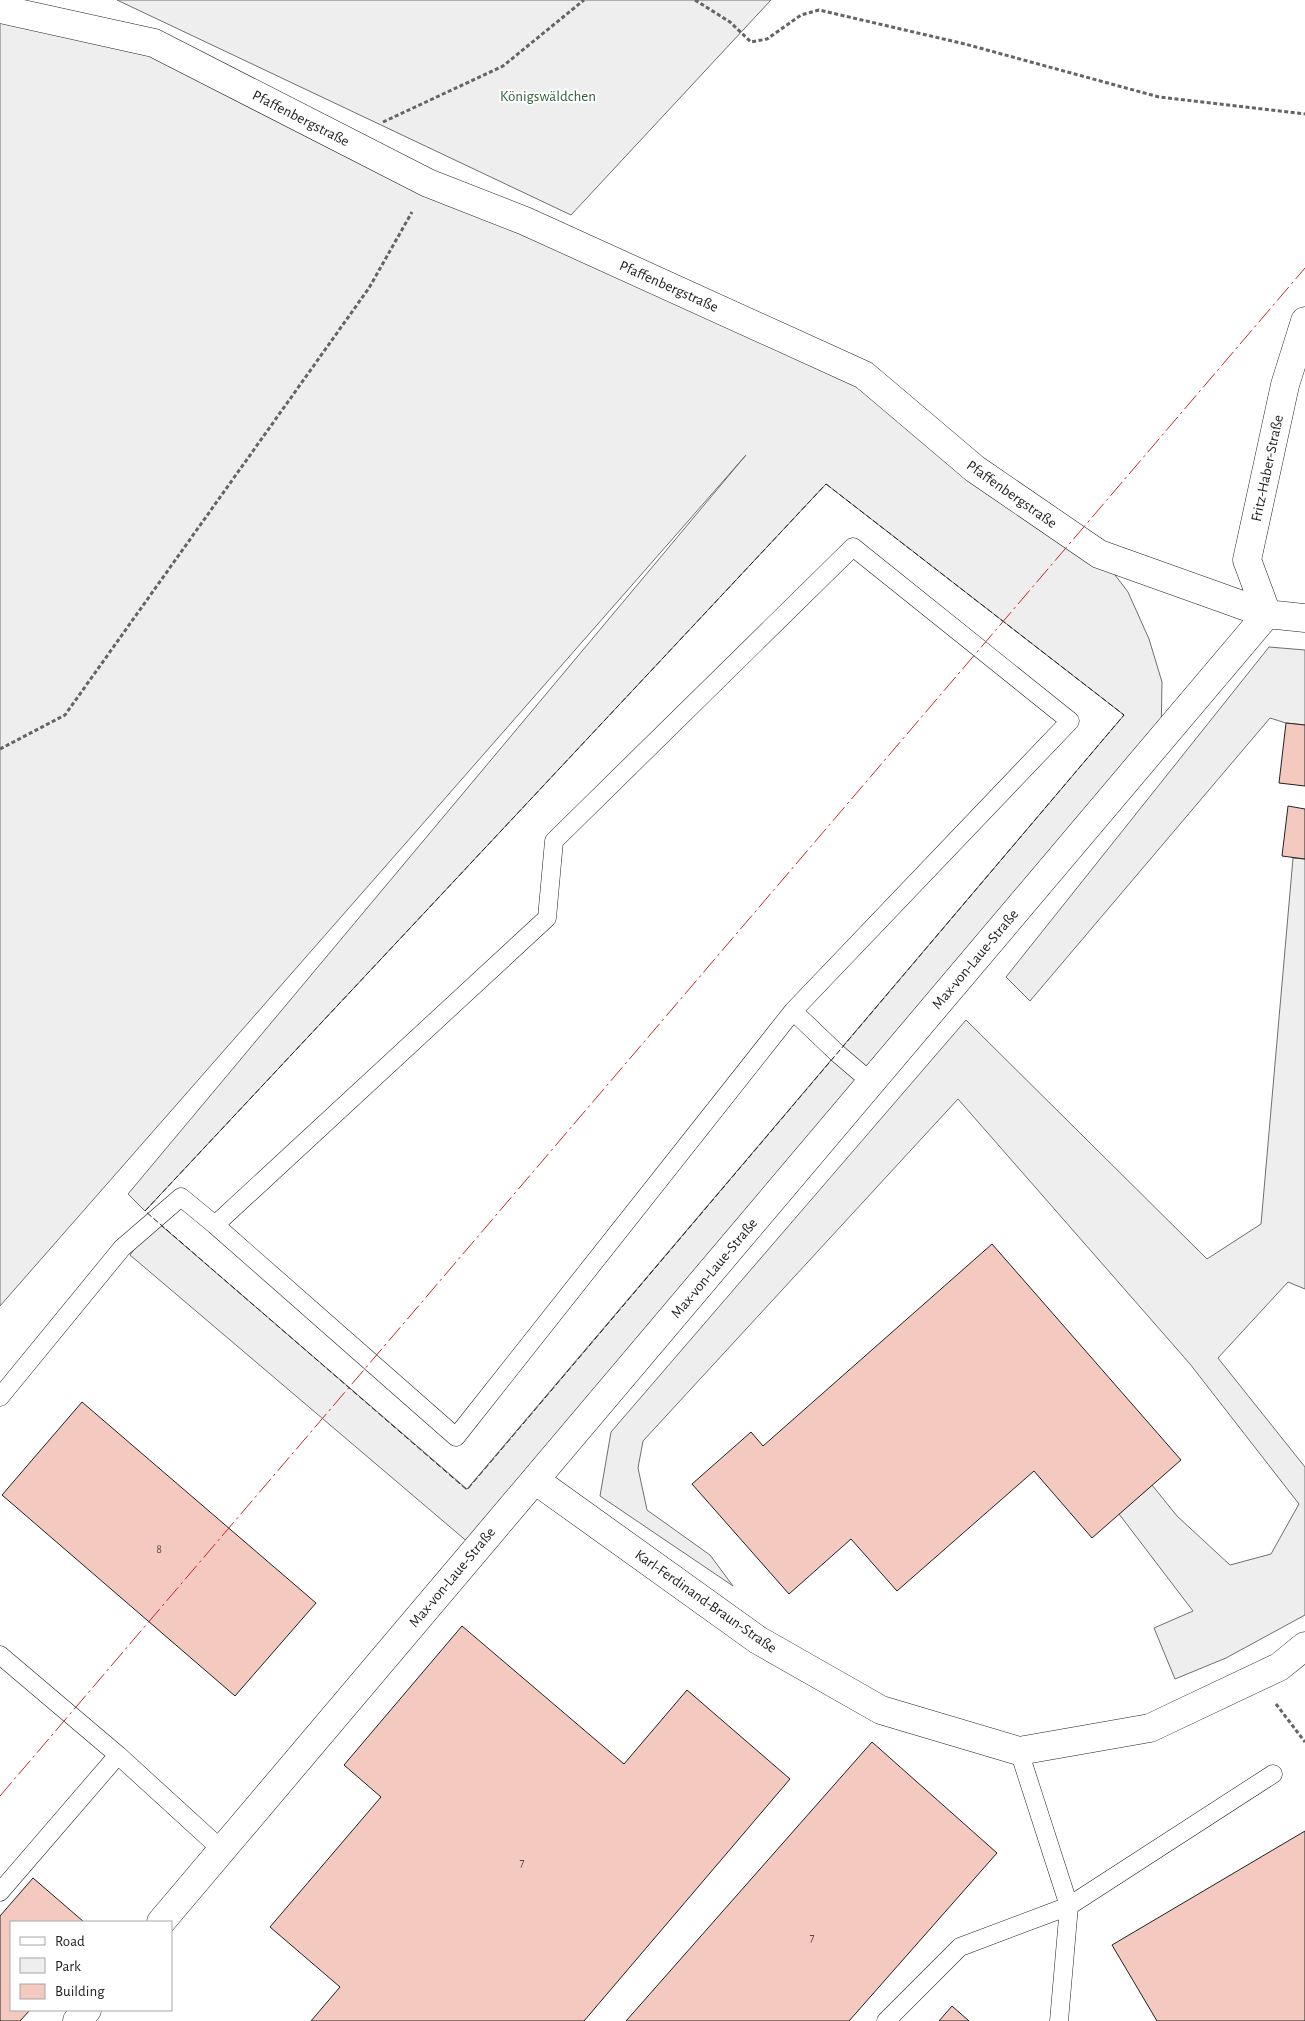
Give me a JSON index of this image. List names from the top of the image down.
{
  "streets": {
    "street": [
      "Pfaffenbergstraße",
      "Fritz-Haber-Straße",
      "Max-von-Laue-Straße",
      "Karl-Ferdinand-Braun-Straße"
    ]
  },
  "crossings": [
    ["Pfaffenbergstraße", "Fritz-Haber-Straße"],
    ["Pfaffenbergstraße", "Max-von-Laue-Straße"],
    ["Fritz-Haber-Straße", "Max-von-Laue-Straße"],
    ["Max-von-Laue-Straße", "Karl-Ferdinand-Braun-Straße"]
  ],
  "parks": ["Königswäldchen"],
  "house_numbers": ["8", "7", "7"],
  "legend": ["Road", "Park", "Building"]
}
